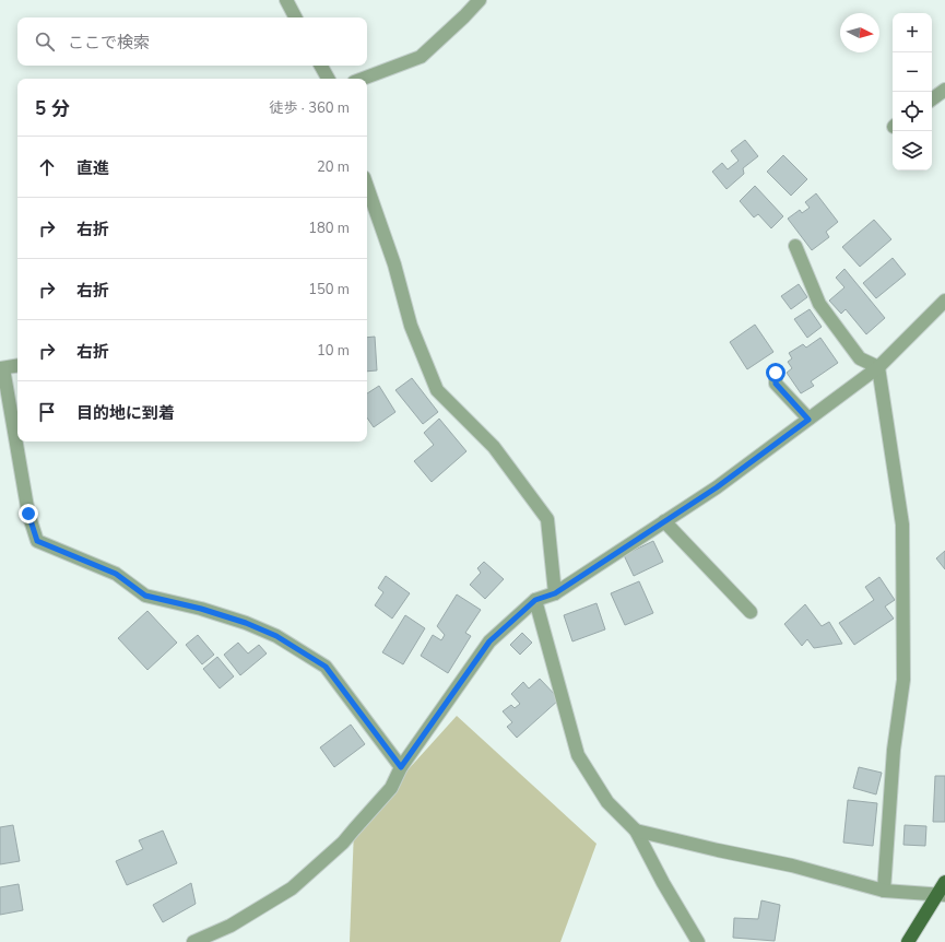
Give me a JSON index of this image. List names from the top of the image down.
{
  "north": "right",
  "page": {
    "map_buttons": ["+", "−"],
    "search": "ここで検索",
    "heading": ["5 分", "徒歩 · 360 m"],
    "list": [
      ["直進", "20 m"],
      ["右折", "180 m"],
      ["右折", "150 m"],
      ["右折", "10 m"],
      "目的地に到着"
    ]
  }
}
